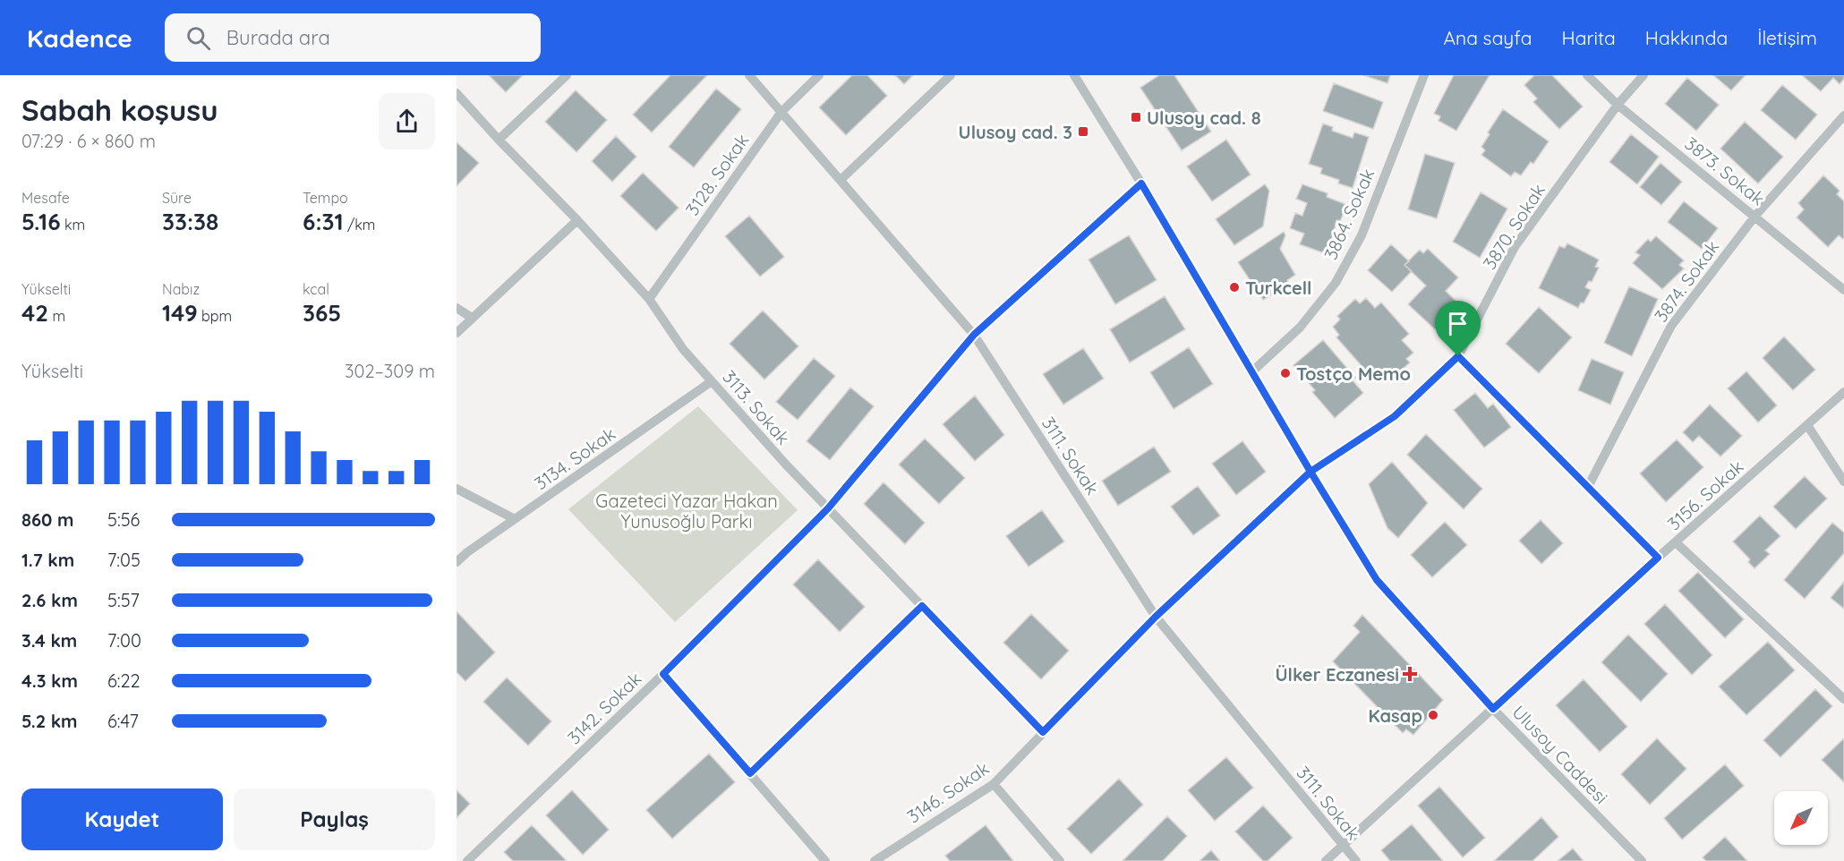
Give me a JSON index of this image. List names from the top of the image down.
{
  "streets": {
    "street": [
      "3873. Sokak",
      "3128. Sokak",
      "3864. Sokak",
      "3870. Sokak",
      "3874. Sokak",
      "3113. Sokak",
      "3111. Sokak",
      "3134. Sokak",
      "3156. Sokak",
      "3142. Sokak",
      "Ulusoy Caddesi",
      "3146. Sokak"
    ]
  },
  "crossings": [
    ["3873. Sokak", "3870. Sokak"],
    ["3873. Sokak", "3874. Sokak"],
    ["3128. Sokak", "3113. Sokak"],
    ["3128. Sokak", "3111. Sokak"],
    ["3864. Sokak", "Ulusoy Caddesi"],
    ["3870. Sokak", "Ulusoy Caddesi"],
    ["3870. Sokak", "3146. Sokak"],
    ["3113. Sokak", "3134. Sokak"],
    ["3113. Sokak", "3142. Sokak"],
    ["3113. Sokak", "3146. Sokak"],
    ["3111. Sokak", "3156. Sokak"],
    ["3111. Sokak", "3142. Sokak"],
    ["3111. Sokak", "3146. Sokak"],
    ["3156. Sokak", "Ulusoy Caddesi"],
    ["3142. Sokak", "Ulusoy Caddesi"],
    ["Ulusoy Caddesi", "3146. Sokak"]
  ],
  "parks": ["Gazeteci Yazar Hakan Yunusoğlu Parkı"],
  "places": {
    "transit": ["Ulusoy cad. 8", "Ulusoy cad. 3"],
    "other": ["Turkcell", "Tostço Memo", "Kasap"],
    "health": ["Ülker Eczanesi"]
  },
  "north": "bottom left",
  "page": {
    "header": "Kadence",
    "search": "Burada ara",
    "nav": [
      "Ana sayfa",
      "Harita",
      "Hakkında",
      "İletişim"
    ],
    "heading": ["Sabah koşusu", "07:29 · 6 × 860 m"],
    "stats": [
      ["Mesafe", "5.16 km"],
      ["Süre", "33:38"],
      ["Tempo", "6:31 /km"],
      ["Yükselti", "42 m"],
      ["Nabız", "149 bpm"],
      ["kcal", "365"]
    ],
    "chart": ["Yükselti", "302–309 m"],
    "list": [
      {
        "name": "860 m",
        "note": "5:56"
      },
      {
        "name": "1.7 km",
        "note": "7:05"
      },
      {
        "name": "2.6 km",
        "note": "5:57"
      },
      {
        "name": "3.4 km",
        "note": "7:00"
      },
      {
        "name": "4.3 km",
        "note": "6:22"
      },
      {
        "name": "5.2 km",
        "note": "6:47"
      }
    ],
    "buttons": ["Kaydet", "Paylaş"]
  }
}
